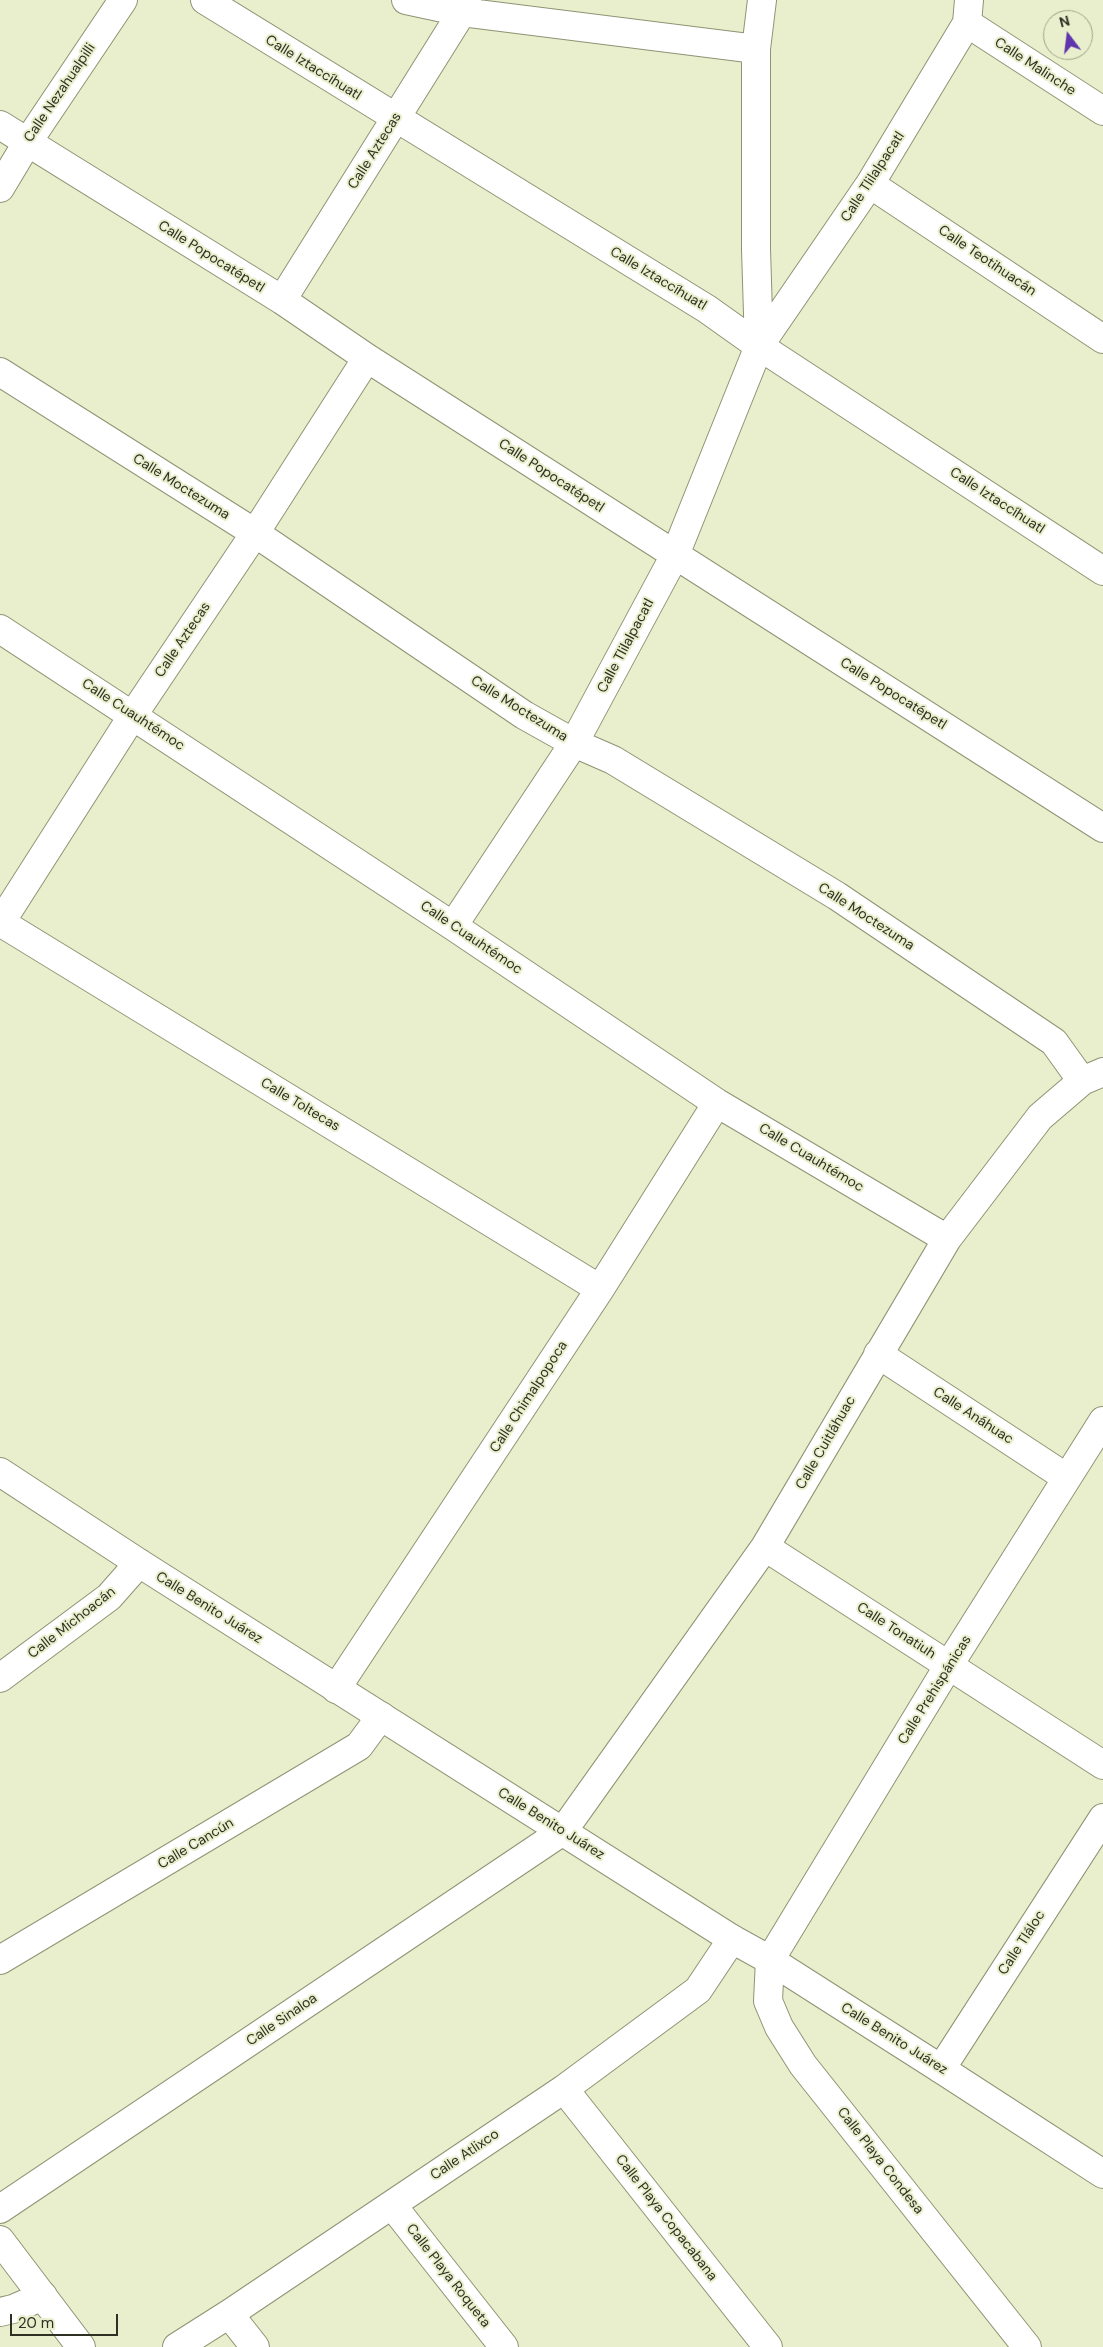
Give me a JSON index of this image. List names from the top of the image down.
{
  "streets": {
    "street": [
      "Calle Malinche",
      "Calle Iztaccíhuatl",
      "Calle Nezahualpilli",
      "Calle Aztecas",
      "Calle Tlilalpacatl",
      "Calle Popocatépetl",
      "Calle Teotihuacán",
      "Calle Moctezuma",
      "Calle Cuauhtémoc",
      "Calle Toltecas",
      "Calle Chimalpopoca",
      "Calle Anáhuac",
      "Calle Cuitláhuac",
      "Calle Benito Juárez",
      "Calle Michoacán",
      "Calle Tonatiuh",
      "Calle Prehispánicas",
      "Calle Cancún",
      "Calle Tláloc",
      "Calle Sinaloa",
      "Calle Atlixco",
      "Calle Playa Condesa",
      "Calle Playa Copacabana",
      "Calle Playa Roqueta"
    ]
  },
  "crossings": [
    ["Calle Malinche", "Calle Tlilalpacatl"],
    ["Calle Iztaccíhuatl", "Calle Aztecas"],
    ["Calle Iztaccíhuatl", "Calle Tlilalpacatl"],
    ["Calle Nezahualpilli", "Calle Popocatépetl"],
    ["Calle Aztecas", "Calle Popocatépetl"],
    ["Calle Aztecas", "Calle Moctezuma"],
    ["Calle Aztecas", "Calle Cuauhtémoc"],
    ["Calle Aztecas", "Calle Toltecas"],
    ["Calle Tlilalpacatl", "Calle Popocatépetl"],
    ["Calle Tlilalpacatl", "Calle Teotihuacán"],
    ["Calle Tlilalpacatl", "Calle Moctezuma"],
    ["Calle Tlilalpacatl", "Calle Cuauhtémoc"],
    ["Calle Moctezuma", "Calle Cuitláhuac"],
    ["Calle Cuauhtémoc", "Calle Chimalpopoca"],
    ["Calle Cuauhtémoc", "Calle Cuitláhuac"],
    ["Calle Toltecas", "Calle Chimalpopoca"],
    ["Calle Chimalpopoca", "Calle Benito Juárez"],
    ["Calle Anáhuac", "Calle Cuitláhuac"],
    ["Calle Anáhuac", "Calle Prehispánicas"],
    ["Calle Cuitláhuac", "Calle Benito Juárez"],
    ["Calle Cuitláhuac", "Calle Tonatiuh"],
    ["Calle Cuitláhuac", "Calle Sinaloa"],
    ["Calle Benito Juárez", "Calle Michoacán"],
    ["Calle Benito Juárez", "Calle Prehispánicas"],
    ["Calle Benito Juárez", "Calle Cancún"],
    ["Calle Benito Juárez", "Calle Tláloc"],
    ["Calle Benito Juárez", "Calle Sinaloa"],
    ["Calle Benito Juárez", "Calle Atlixco"],
    ["Calle Benito Juárez", "Calle Playa Condesa"],
    ["Calle Tonatiuh", "Calle Prehispánicas"],
    ["Calle Prehispánicas", "Calle Playa Condesa"],
    ["Calle Atlixco", "Calle Playa Copacabana"],
    ["Calle Atlixco", "Calle Playa Roqueta"]
  ],
  "scale_bar": "20 m",
  "north": "top"
}
